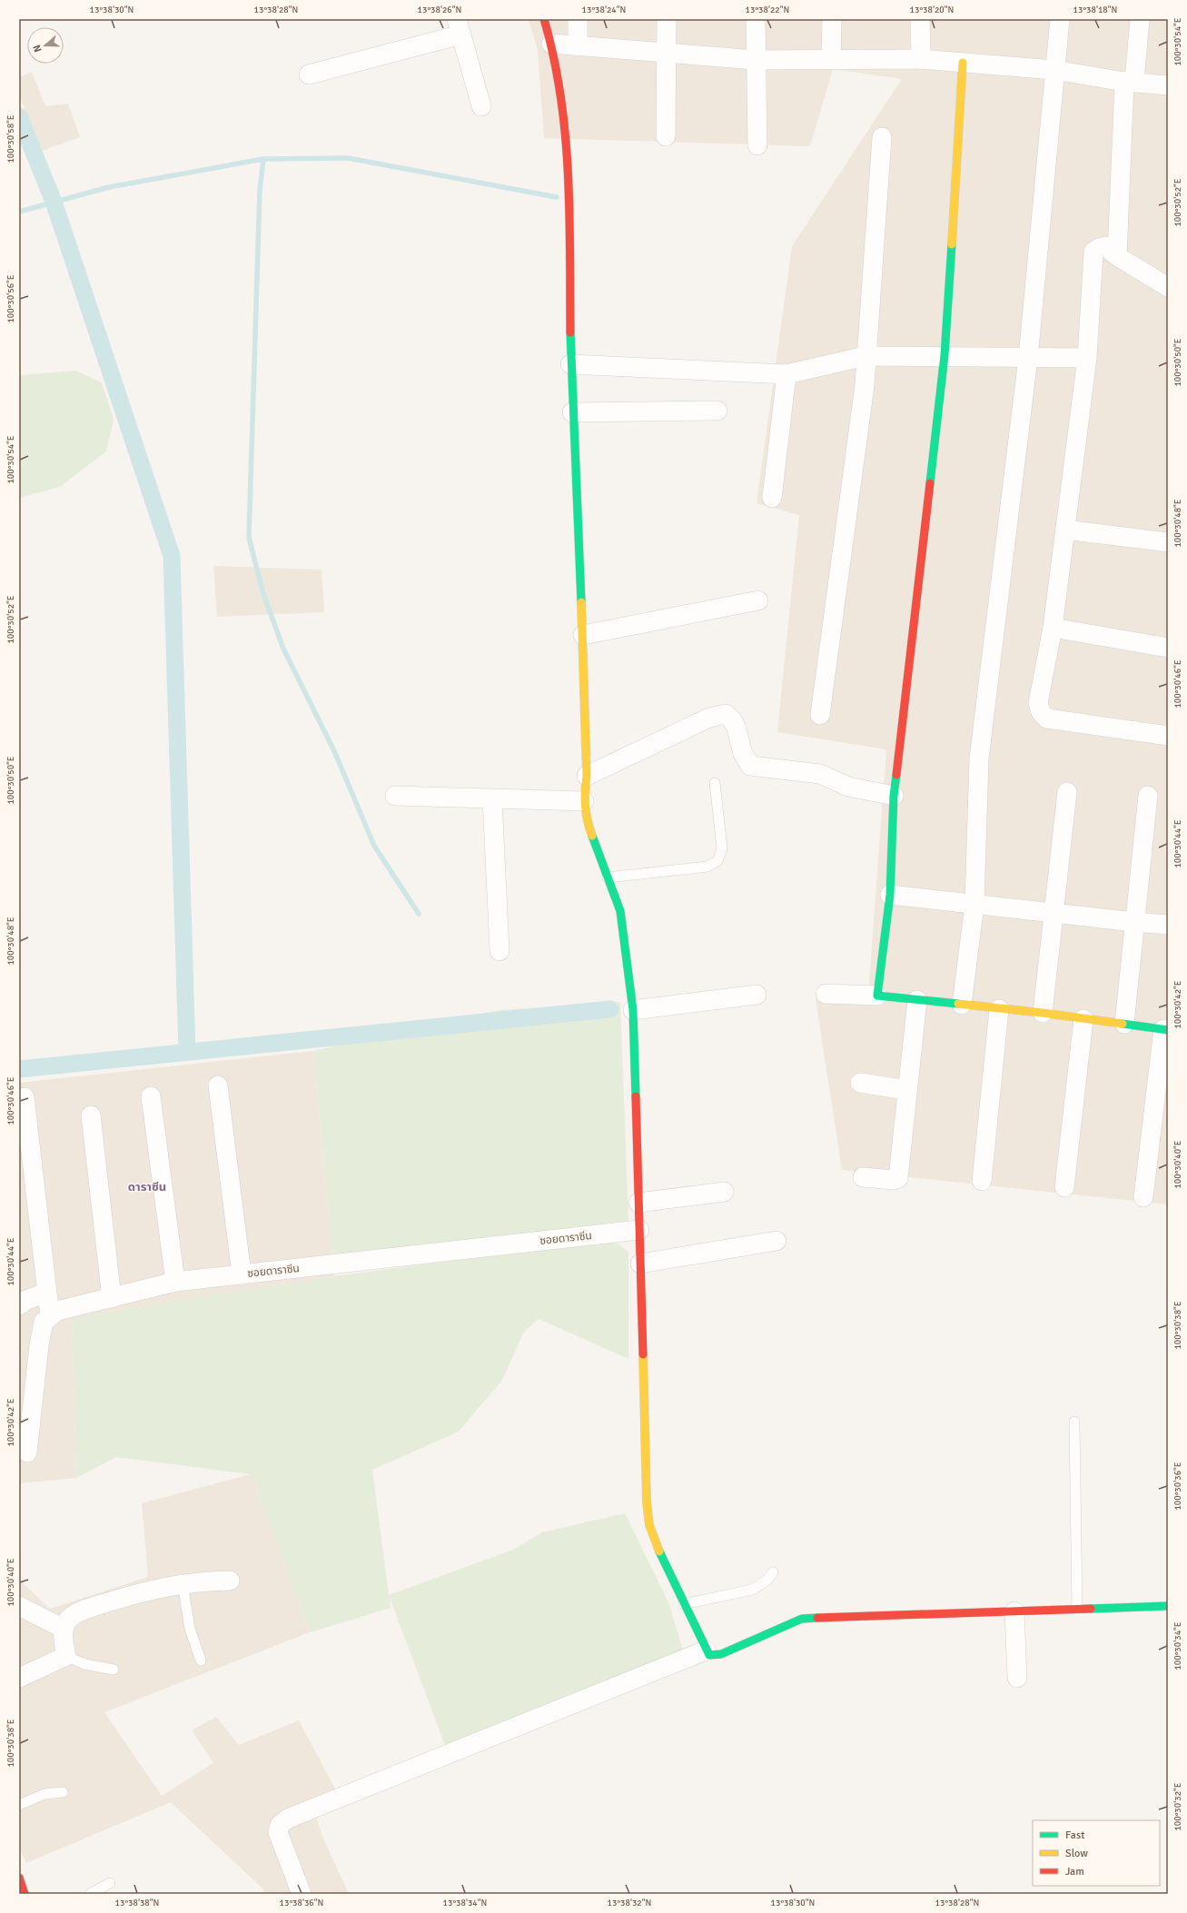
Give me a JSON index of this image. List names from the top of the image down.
{
  "streets": {
    "street": ["ซอยดาราซีน"]
  },
  "districts": ["ดาราซีน"],
  "legend": ["Fast", "Slow", "Jam"],
  "north": "left",
  "coordinates": [
    "13°38'30\"N",
    "13°38'28\"N",
    "13°38'26\"N",
    "13°38'24\"N",
    "13°38'22\"N",
    "13°38'20\"N",
    "13°38'18\"N",
    "100°30'54\"E",
    "100°30'58\"E",
    "100°30'52\"E",
    "100°30'56\"E",
    "100°30'50\"E",
    "100°30'48\"E",
    "100°30'46\"E",
    "100°30'44\"E",
    "100°30'42\"E",
    "100°30'40\"E",
    "100°30'38\"E",
    "100°30'36\"E",
    "100°30'34\"E",
    "100°30'32\"E",
    "13°38'38\"N",
    "13°38'36\"N",
    "13°38'34\"N",
    "13°38'32\"N"
  ]
}
